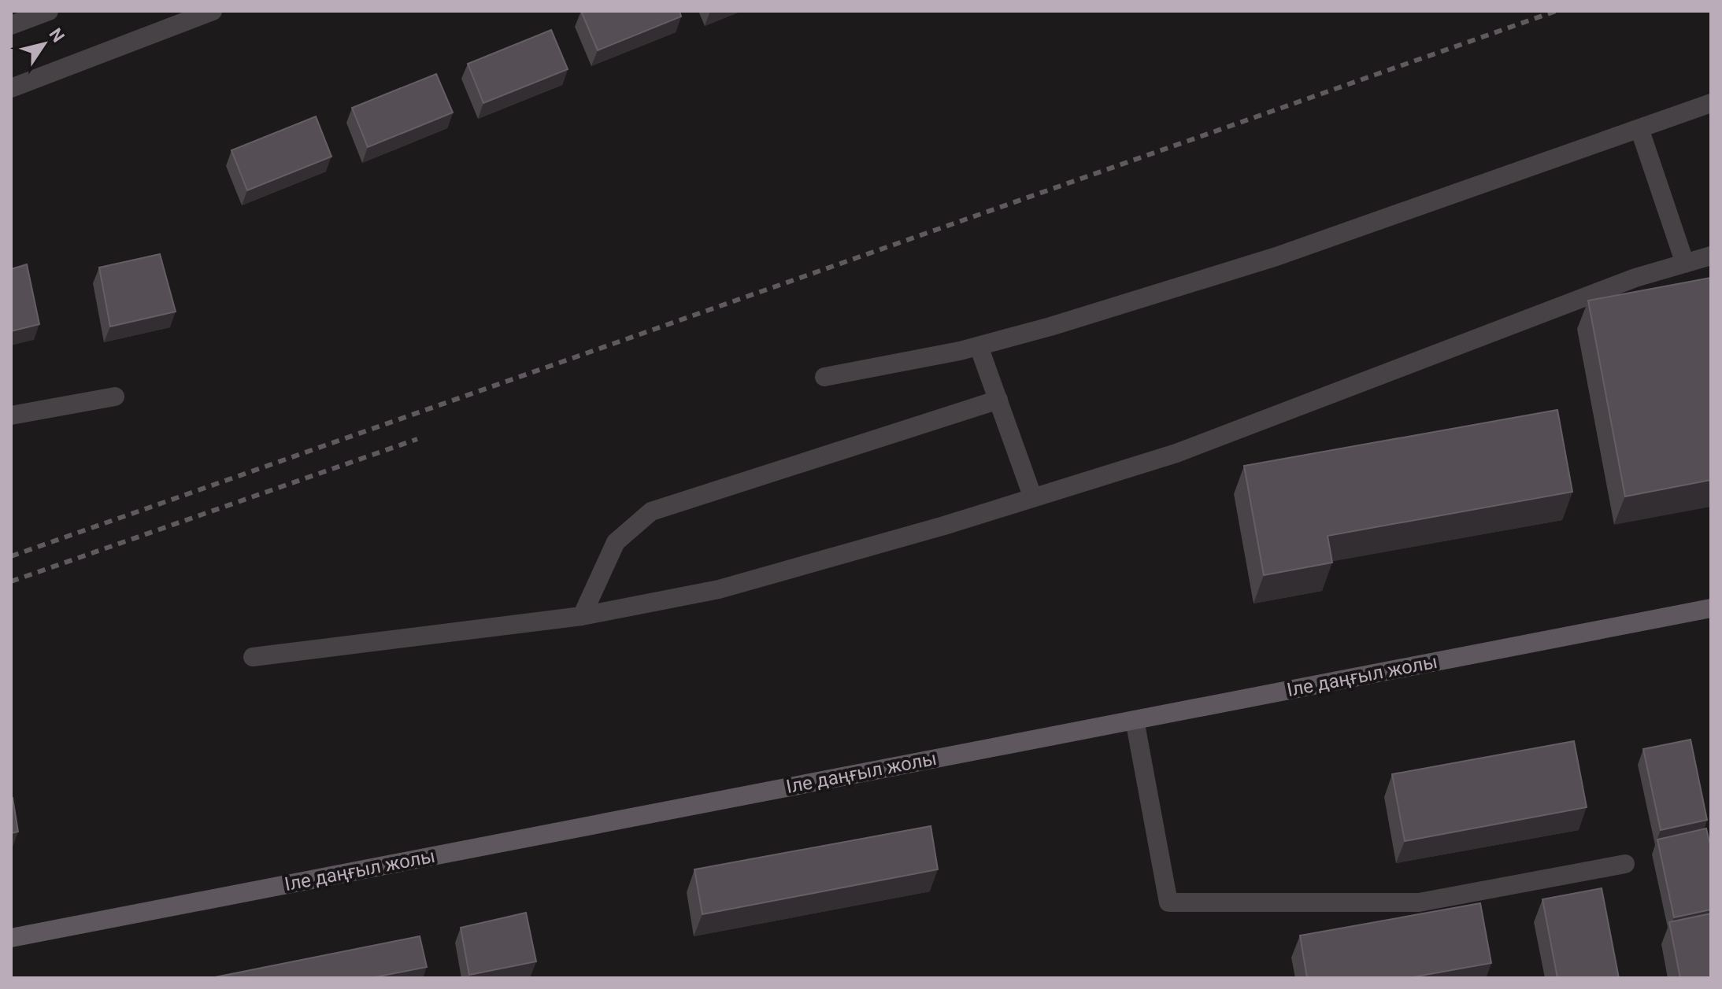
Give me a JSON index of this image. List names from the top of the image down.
{
  "streets": {
    "main road": ["Іле даңғыл жолы"]
  },
  "north": "top right"
}
